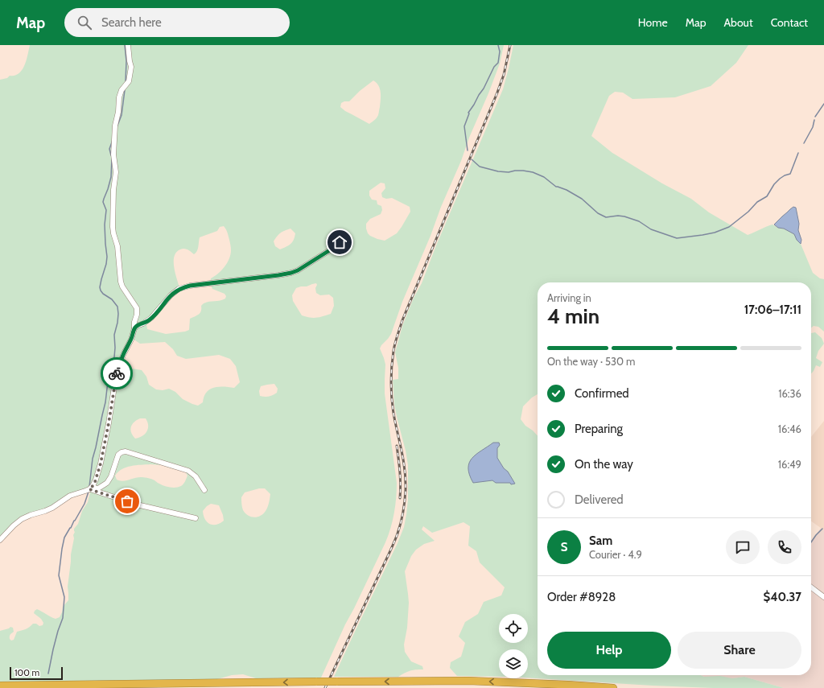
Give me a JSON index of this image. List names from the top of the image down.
{
  "scale_bar": "100 m",
  "page": {
    "header": "Map",
    "search": "Search here",
    "nav": [
      "Home",
      "Map",
      "About",
      "Contact"
    ],
    "heading": ["4 min", "Arriving in", "17:06–17:11"],
    "panel": [
      "Sam",
      "Courier · 4.9",
      "Order #8928",
      "$40.37"
    ],
    "bar": "On the way · 530 m",
    "list": [
      ["Confirmed", "16:36"],
      ["Preparing", "16:46"],
      ["On the way", "16:49"],
      "Delivered"
    ],
    "round": "S",
    "buttons": ["Help", "Share"],
    "scale": "100 m"
  }
}
